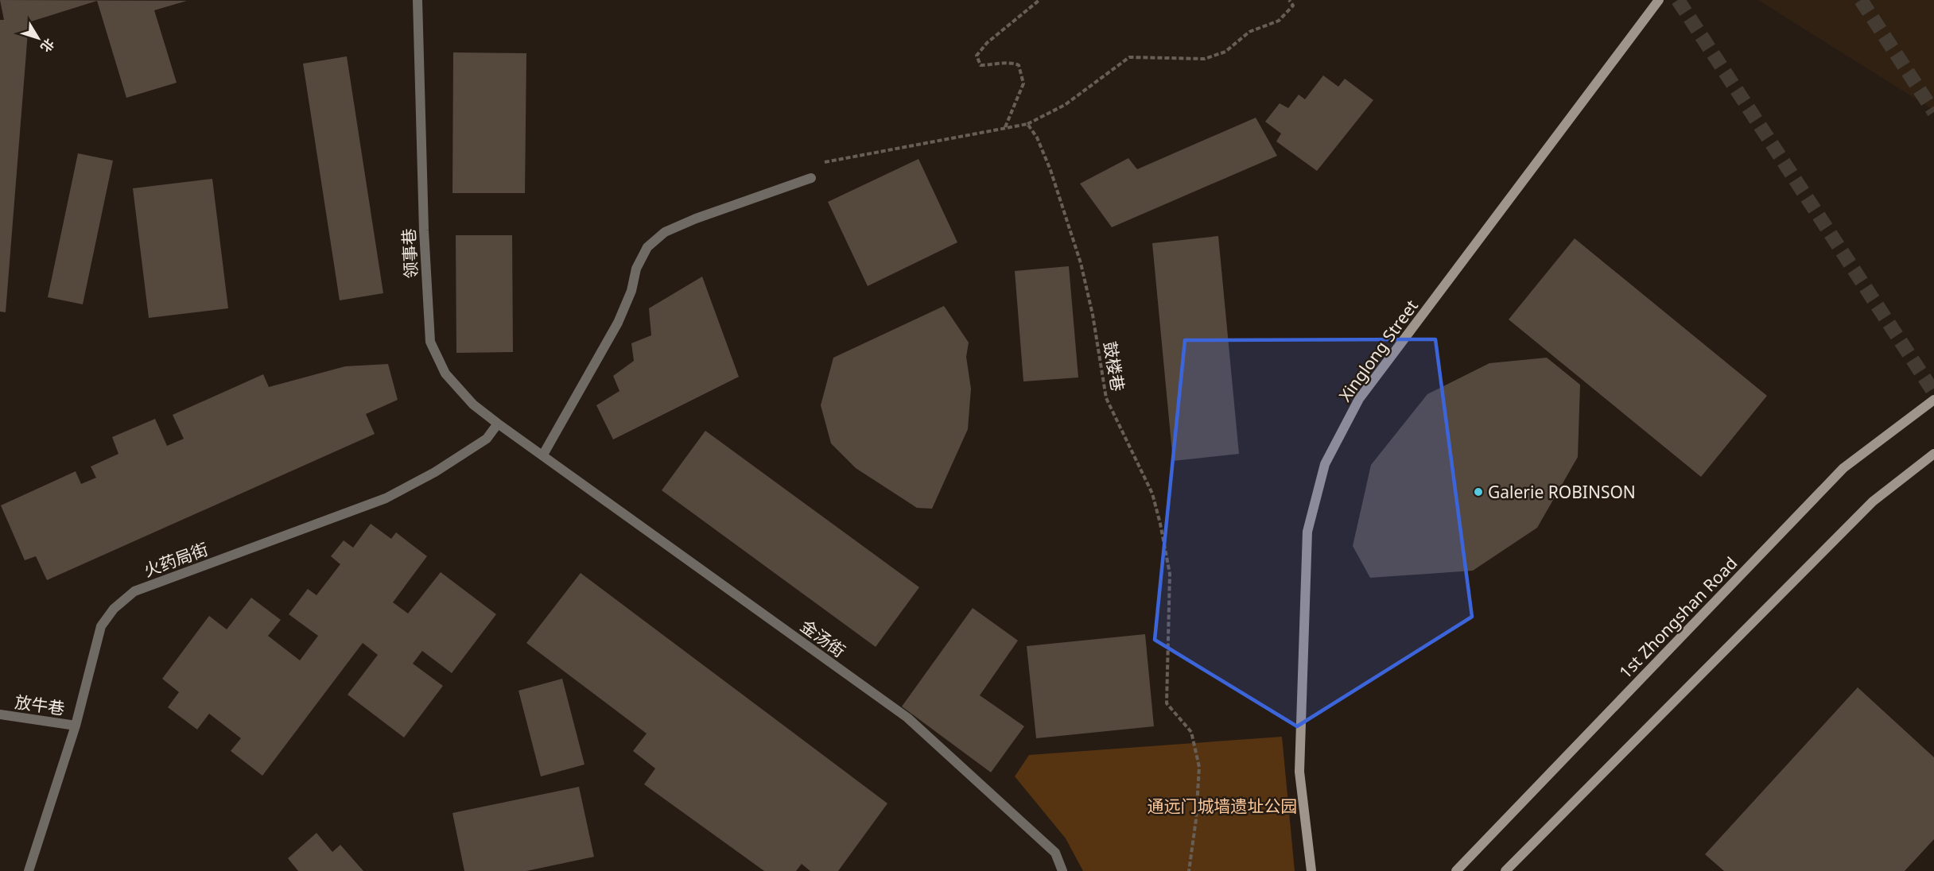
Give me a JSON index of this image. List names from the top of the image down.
{
  "streets": {
    "main road": ["Xinglong Street", "1st Zhongshan Road"],
    "street": [
      "领事巷",
      "火药局街",
      "金汤街",
      "放牛巷"
    ],
    "path": ["鼓楼巷"]
  },
  "crossings": [
    ["领事巷", "火药局街"],
    ["领事巷", "金汤街"],
    ["火药局街", "放牛巷"]
  ],
  "parks": ["通远门城墙遗址公园"],
  "places": ["Galerie ROBINSON"],
  "north": "bottom right"
}
